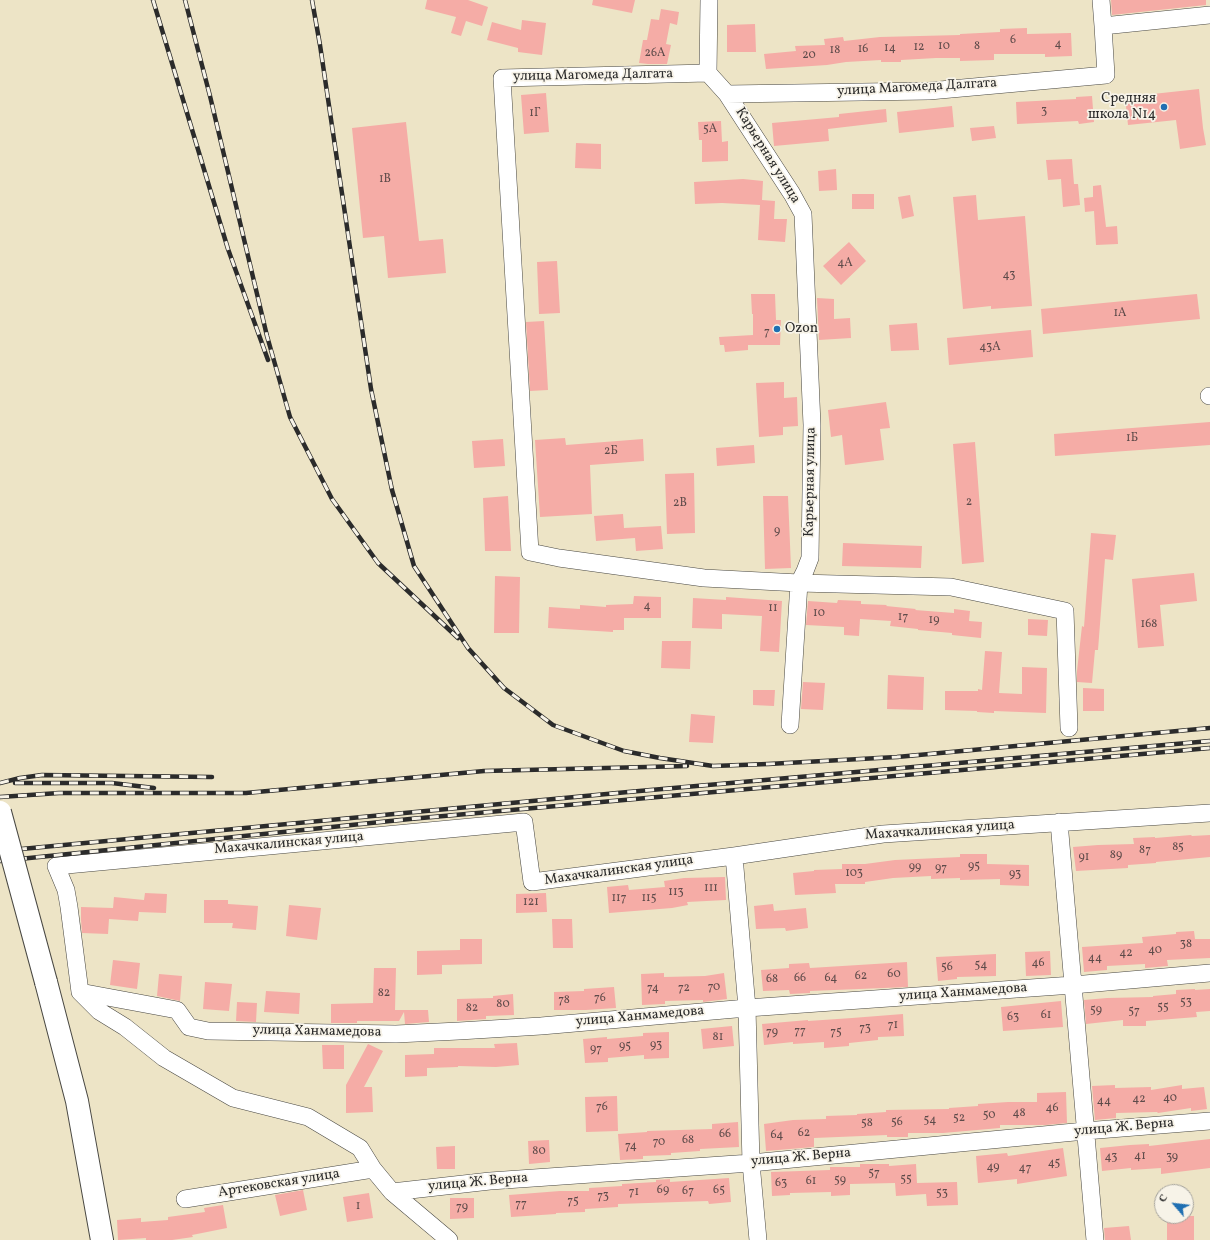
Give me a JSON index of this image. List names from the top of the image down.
{
  "streets": {
    "street": [
      "улица Магомеда Далгата",
      "Карьерная улица",
      "Махачкалинская улица",
      "улица Ханмамедова",
      "улица Ж. Верна",
      "Артековская улица"
    ]
  },
  "crossings": [
    ["улица Магомеда Далгата", "Карьерная улица"],
    ["Махачкалинская улица", "улица Ханмамедова"]
  ],
  "places": ["Средняя школа N14", "Ozon"],
  "house_numbers": [
    "6",
    "4",
    "10",
    "8",
    "12",
    "14",
    "16",
    "18",
    "26А",
    "20",
    "3",
    "1Г",
    "5А",
    "1В",
    "4А",
    "43",
    "1А",
    "7",
    "43А",
    "1Б",
    "2Б",
    "2",
    "2В",
    "9",
    "4",
    "11",
    "10",
    "17",
    "19",
    "168",
    "85",
    "87",
    "89",
    "91",
    "95",
    "99",
    "97",
    "103",
    "93",
    "111",
    "113",
    "117",
    "115",
    "121",
    "38",
    "40",
    "42",
    "44",
    "46",
    "54",
    "56",
    "60",
    "62",
    "66",
    "64",
    "68",
    "70",
    "74",
    "72",
    "82",
    "76",
    "78",
    "53",
    "80",
    "55",
    "82",
    "59",
    "57",
    "61",
    "63",
    "71",
    "73",
    "77",
    "79",
    "75",
    "81",
    "93",
    "95",
    "97",
    "40",
    "42",
    "44",
    "76",
    "46",
    "48",
    "50",
    "52",
    "54",
    "56",
    "58",
    "62",
    "66",
    "64",
    "68",
    "70",
    "74",
    "80",
    "41",
    "43",
    "39",
    "45",
    "49",
    "47",
    "57",
    "55",
    "59",
    "61",
    "63",
    "69",
    "65",
    "67",
    "71",
    "53",
    "73",
    "75",
    "77",
    "1",
    "79"
  ],
  "north": "top left"
}
